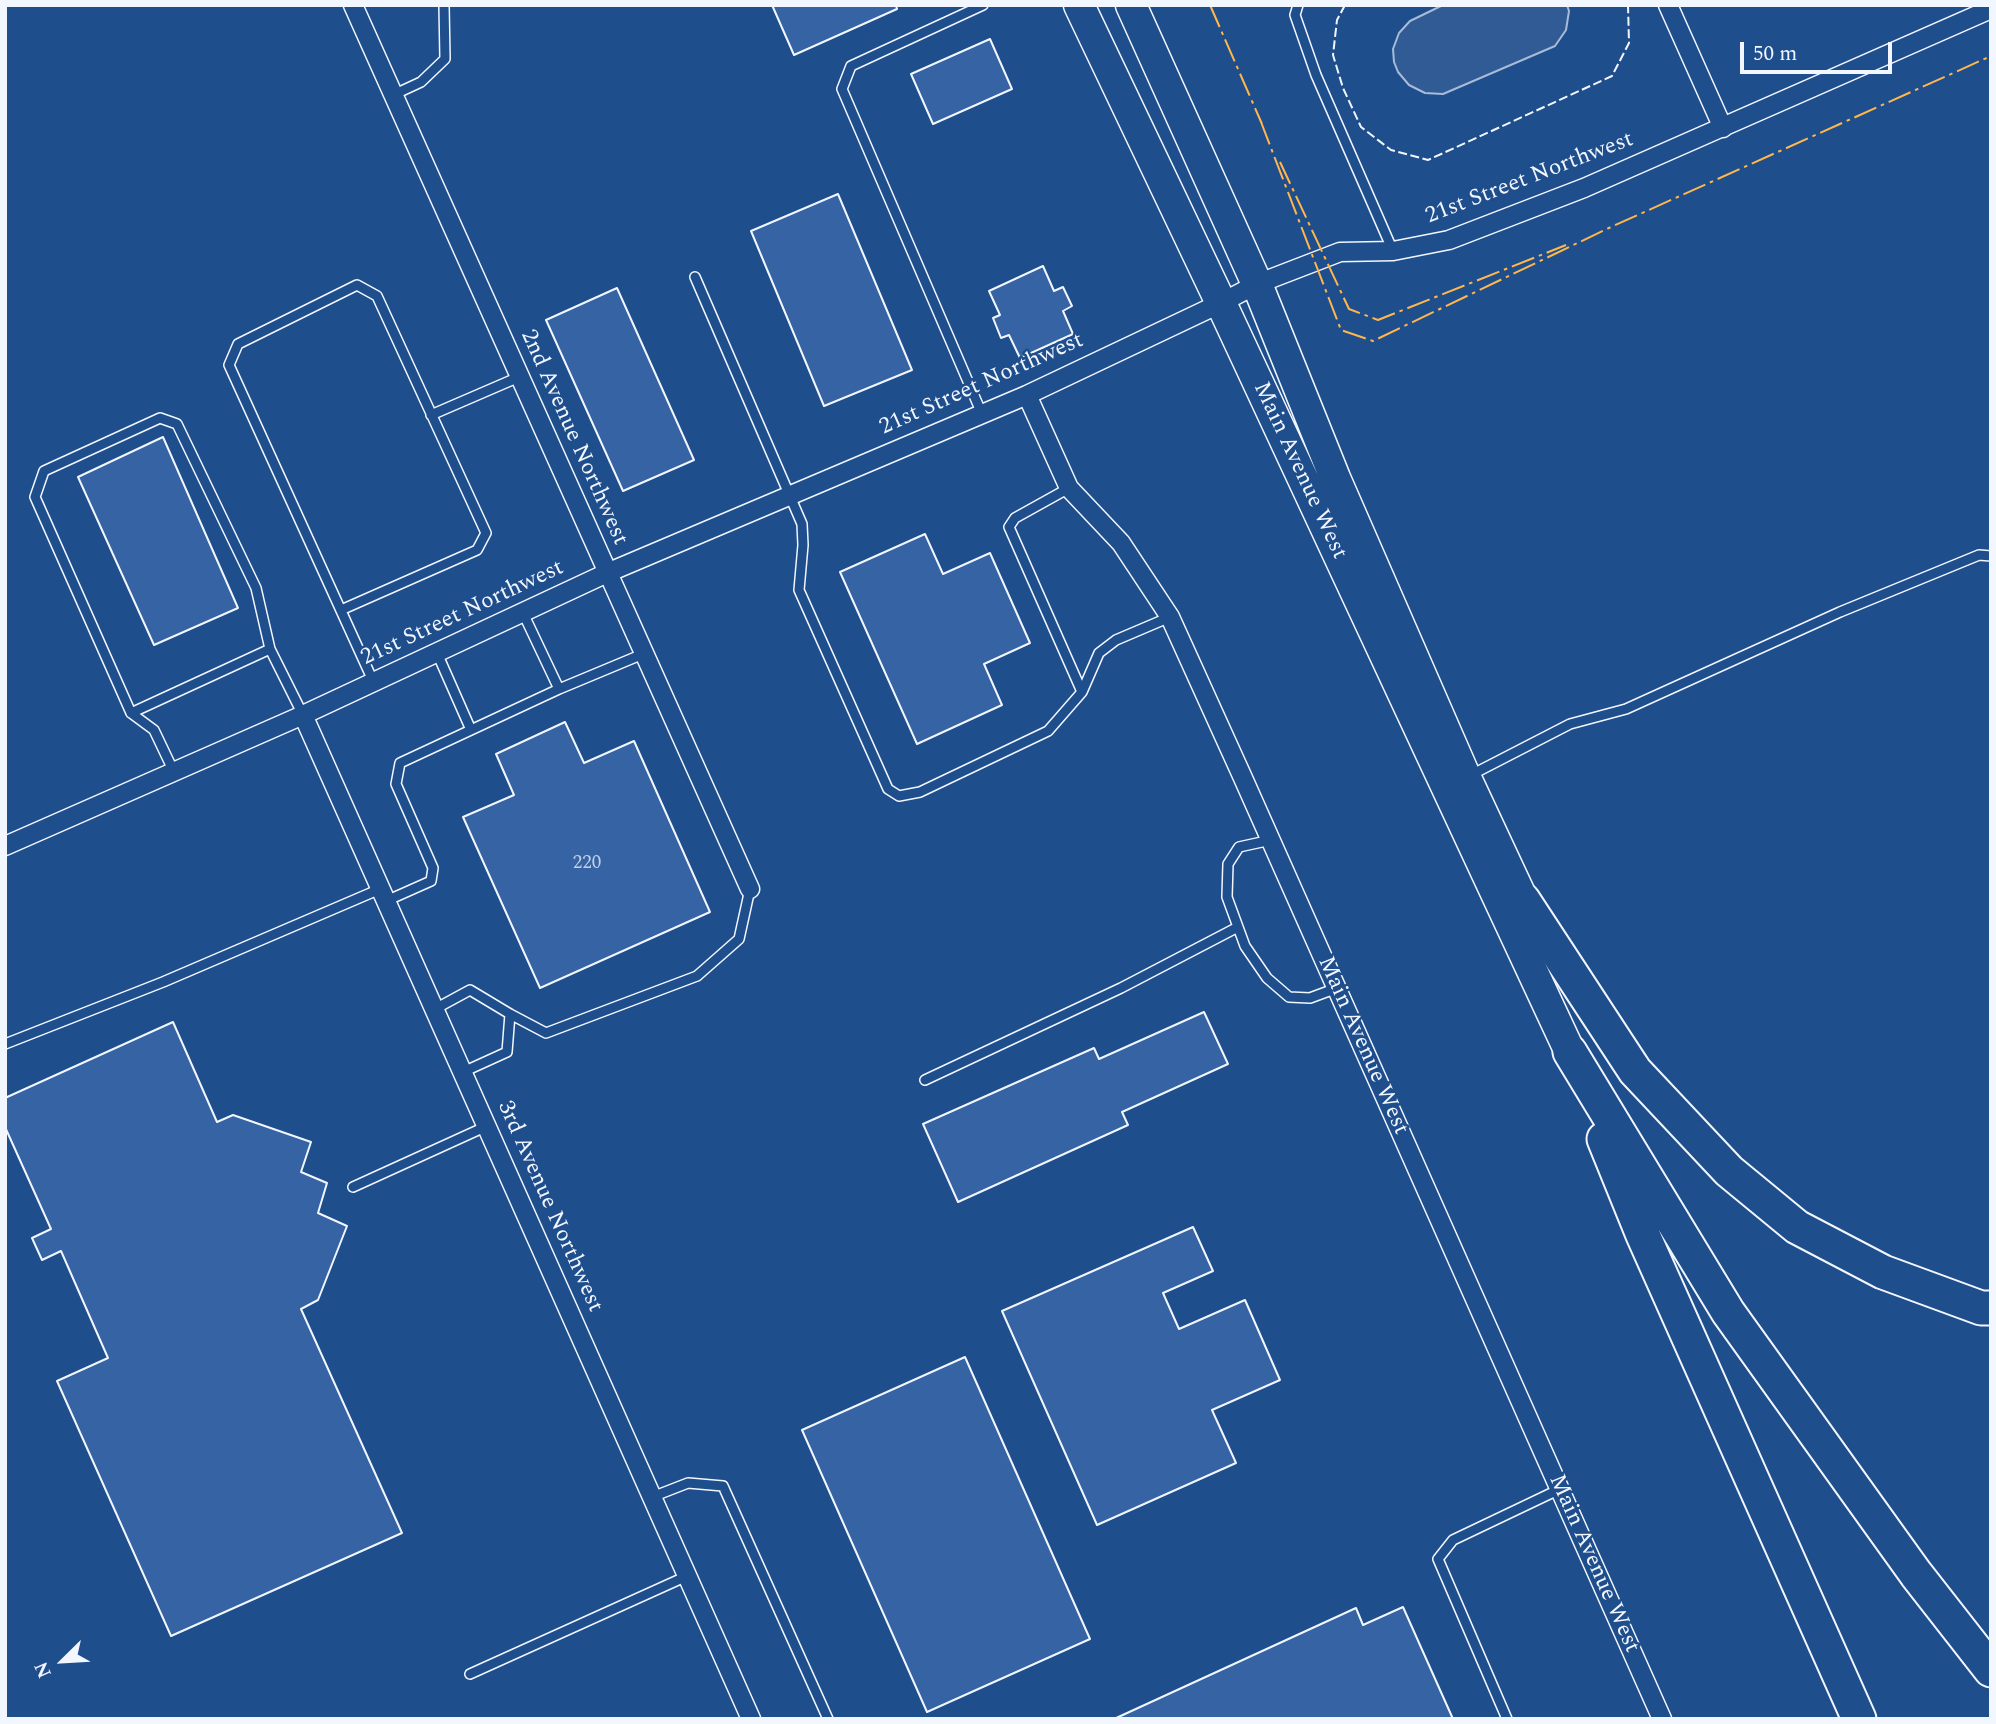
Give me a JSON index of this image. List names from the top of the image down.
{
  "streets": {
    "main road": ["Main Avenue West"],
    "street": ["21st Street Northwest", "2nd Avenue Northwest", "3rd Avenue Northwest"]
  },
  "crossings": [
    ["21st Street Northwest", "2nd Avenue Northwest"],
    ["21st Street Northwest", "Main Avenue West"],
    ["21st Street Northwest", "3rd Avenue Northwest"]
  ],
  "house_numbers": ["220"],
  "scale_bar": "50 m",
  "north": "bottom left"
}
